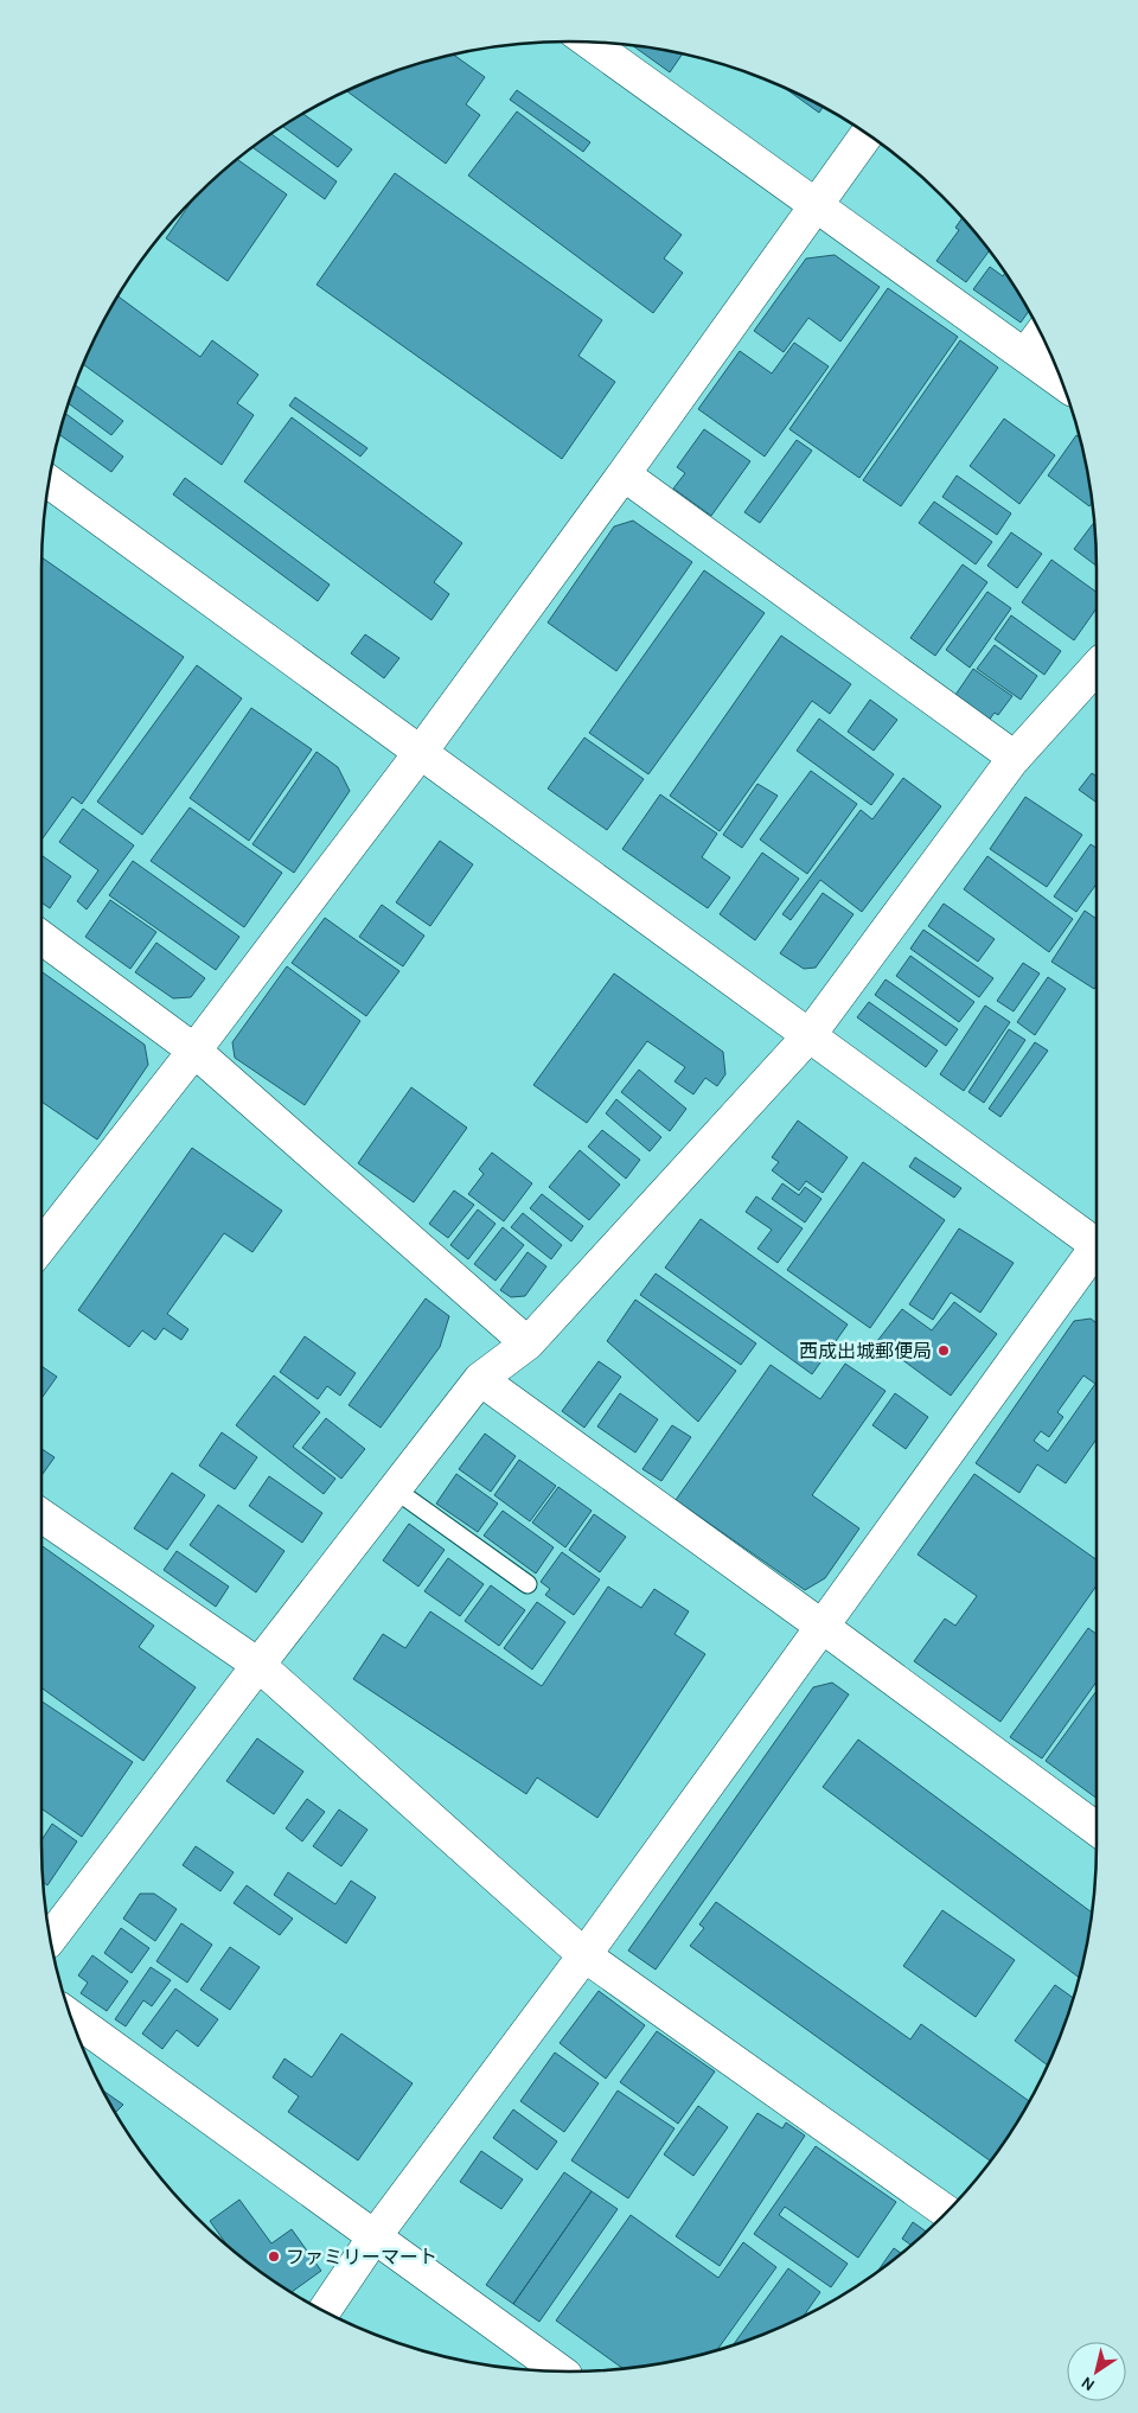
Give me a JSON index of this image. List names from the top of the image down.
{
  "places": ["西成出城郵便局", "ファミリーマート"],
  "north": "bottom left"
}
